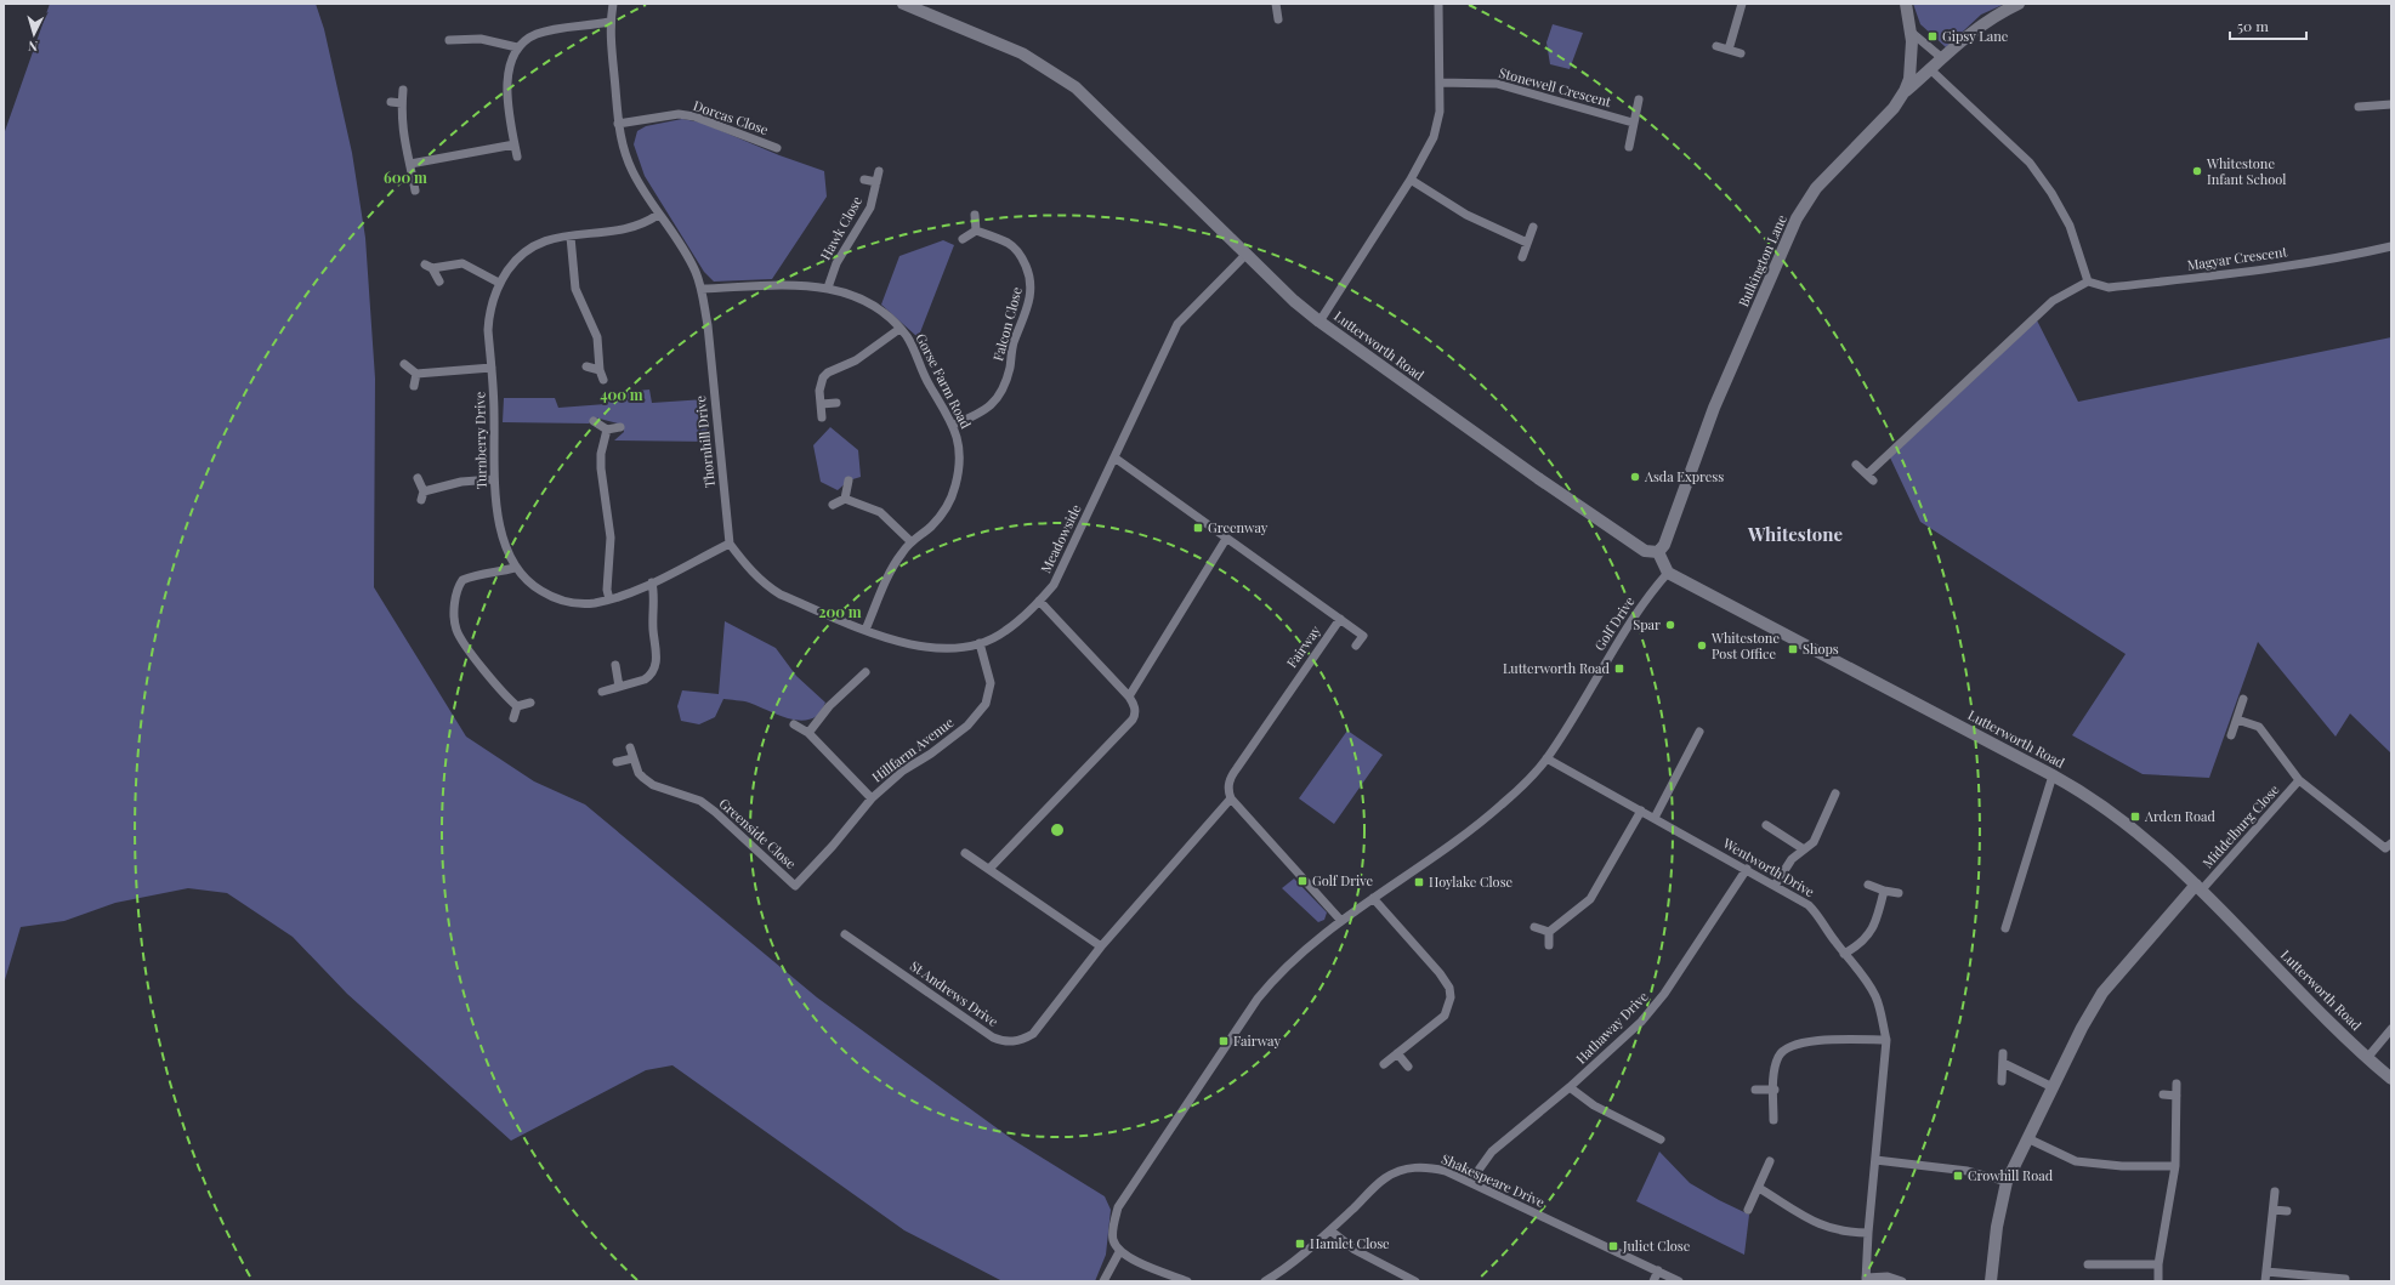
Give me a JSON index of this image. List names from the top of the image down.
{
  "streets": {
    "main road": ["Bulkington Lane", "Lutterworth Road"],
    "street": [
      "Stonewell Crescent",
      "Dorcas Close",
      "Hawk Close",
      "Magyar Crescent",
      "Falcon Close",
      "Gorse Farm Road",
      "Turnberry Drive",
      "Thornhill Drive",
      "Meadowside",
      "Golf Drive",
      "Fairway",
      "Hillfarm Avenue",
      "Middelburg Close",
      "Greenside Close",
      "Wentworth Drive",
      "St Andrews Drive",
      "Hathaway Drive",
      "Shakespeare Drive"
    ]
  },
  "crossings": [
    ["Dorcas Close", "Thornhill Drive"],
    ["Hawk Close", "Gorse Farm Road"],
    ["Bulkington Lane", "Lutterworth Road"],
    ["Falcon Close", "Gorse Farm Road"],
    ["Lutterworth Road", "Meadowside"],
    ["Lutterworth Road", "Golf Drive"],
    ["Lutterworth Road", "Middelburg Close"],
    ["Gorse Farm Road", "Thornhill Drive"],
    ["Turnberry Drive", "Thornhill Drive"],
    ["Golf Drive", "Wentworth Drive"],
    ["Hillfarm Avenue", "Greenside Close"],
    ["Wentworth Drive", "Hathaway Drive"],
    ["Hathaway Drive", "Shakespeare Drive"]
  ],
  "districts": ["Whitestone"],
  "places": {
    "transit": [
      "Gipsy Lane",
      "Greenway",
      "Shops",
      "Lutterworth Road",
      "Arden Road",
      "Golf Drive",
      "Hoylake Close",
      "Fairway",
      "Crowhill Road",
      "Hamlet Close",
      "Juliet Close"
    ],
    "other": [
      "Whitestone Infant School",
      "Asda Express",
      "Spar",
      "Whitestone Post Office"
    ]
  },
  "scale_bar": "50 m",
  "north": "bottom",
  "rings": ["600 m", "400 m", "200 m"]
}
